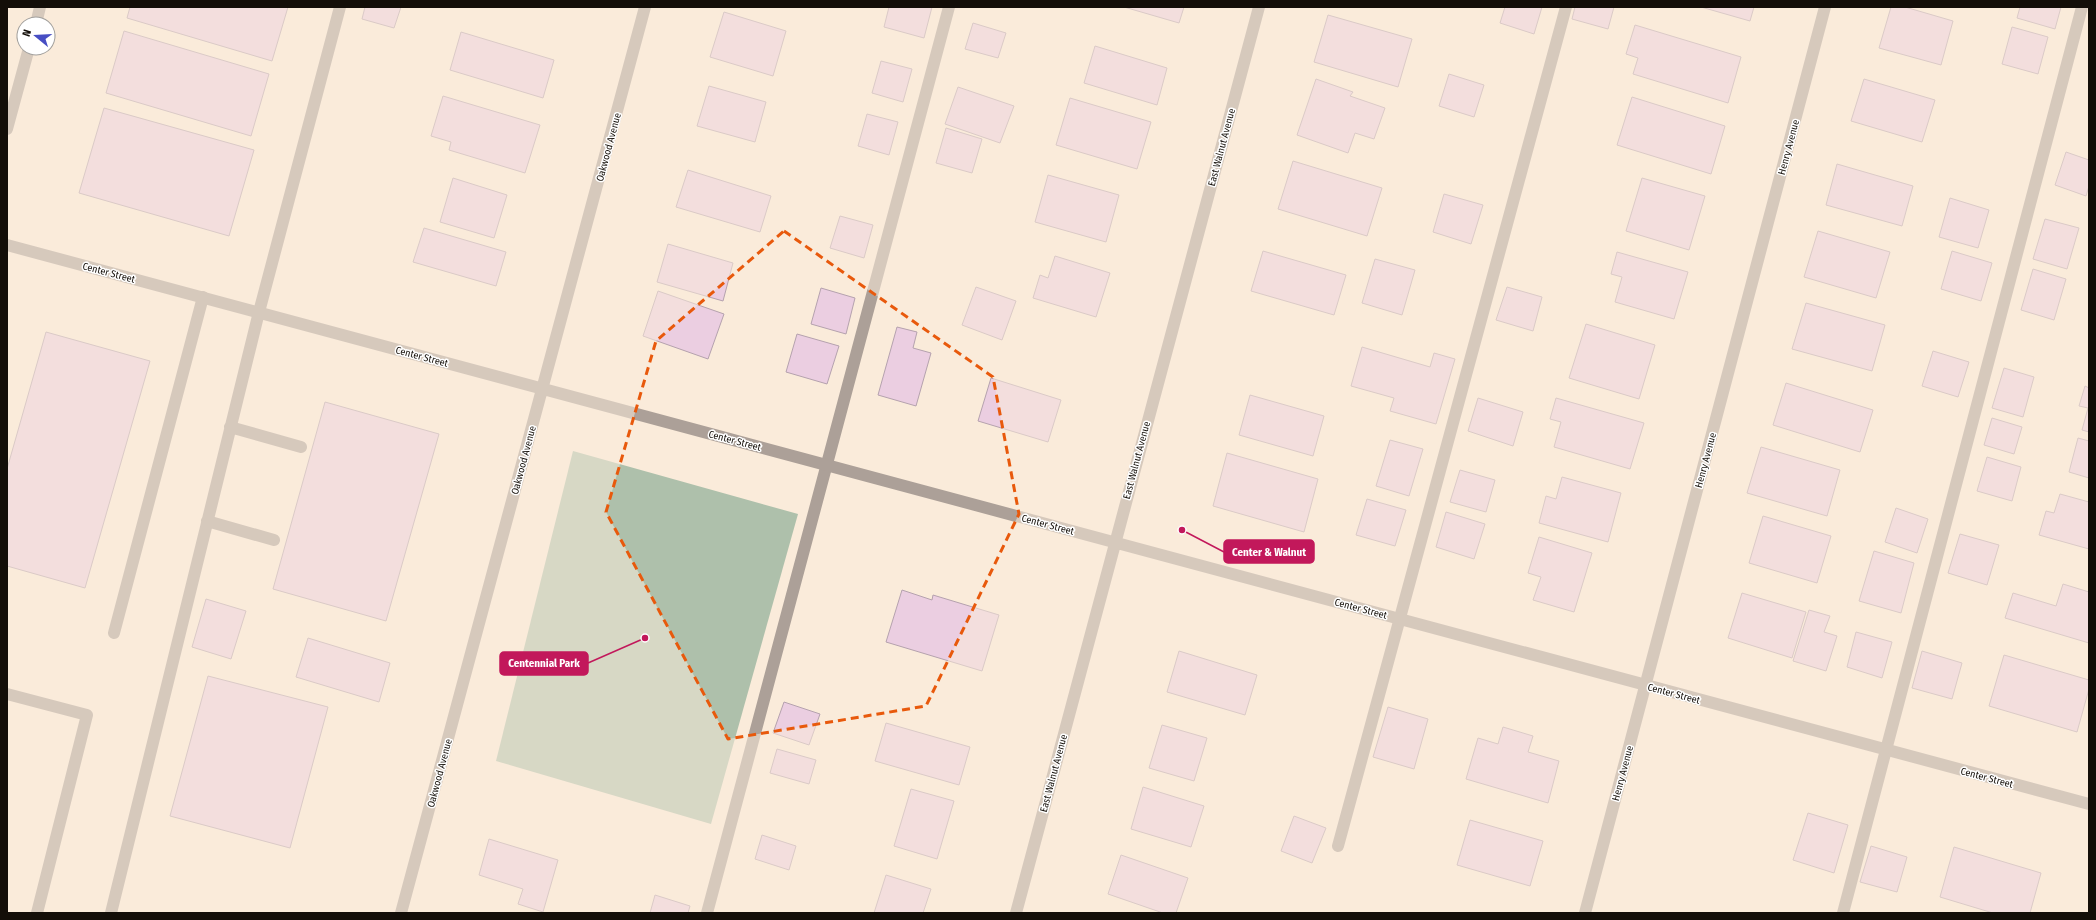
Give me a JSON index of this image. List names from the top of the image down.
{
  "streets": {
    "street": [
      "Oakwood Avenue",
      "East Walnut Avenue",
      "Henry Avenue",
      "Center Street"
    ]
  },
  "crossings": [
    ["Oakwood Avenue", "Center Street"],
    ["East Walnut Avenue", "Center Street"],
    ["Henry Avenue", "Center Street"]
  ],
  "places": ["Center & Walnut", "Centennial Park"],
  "north": "left"
}
